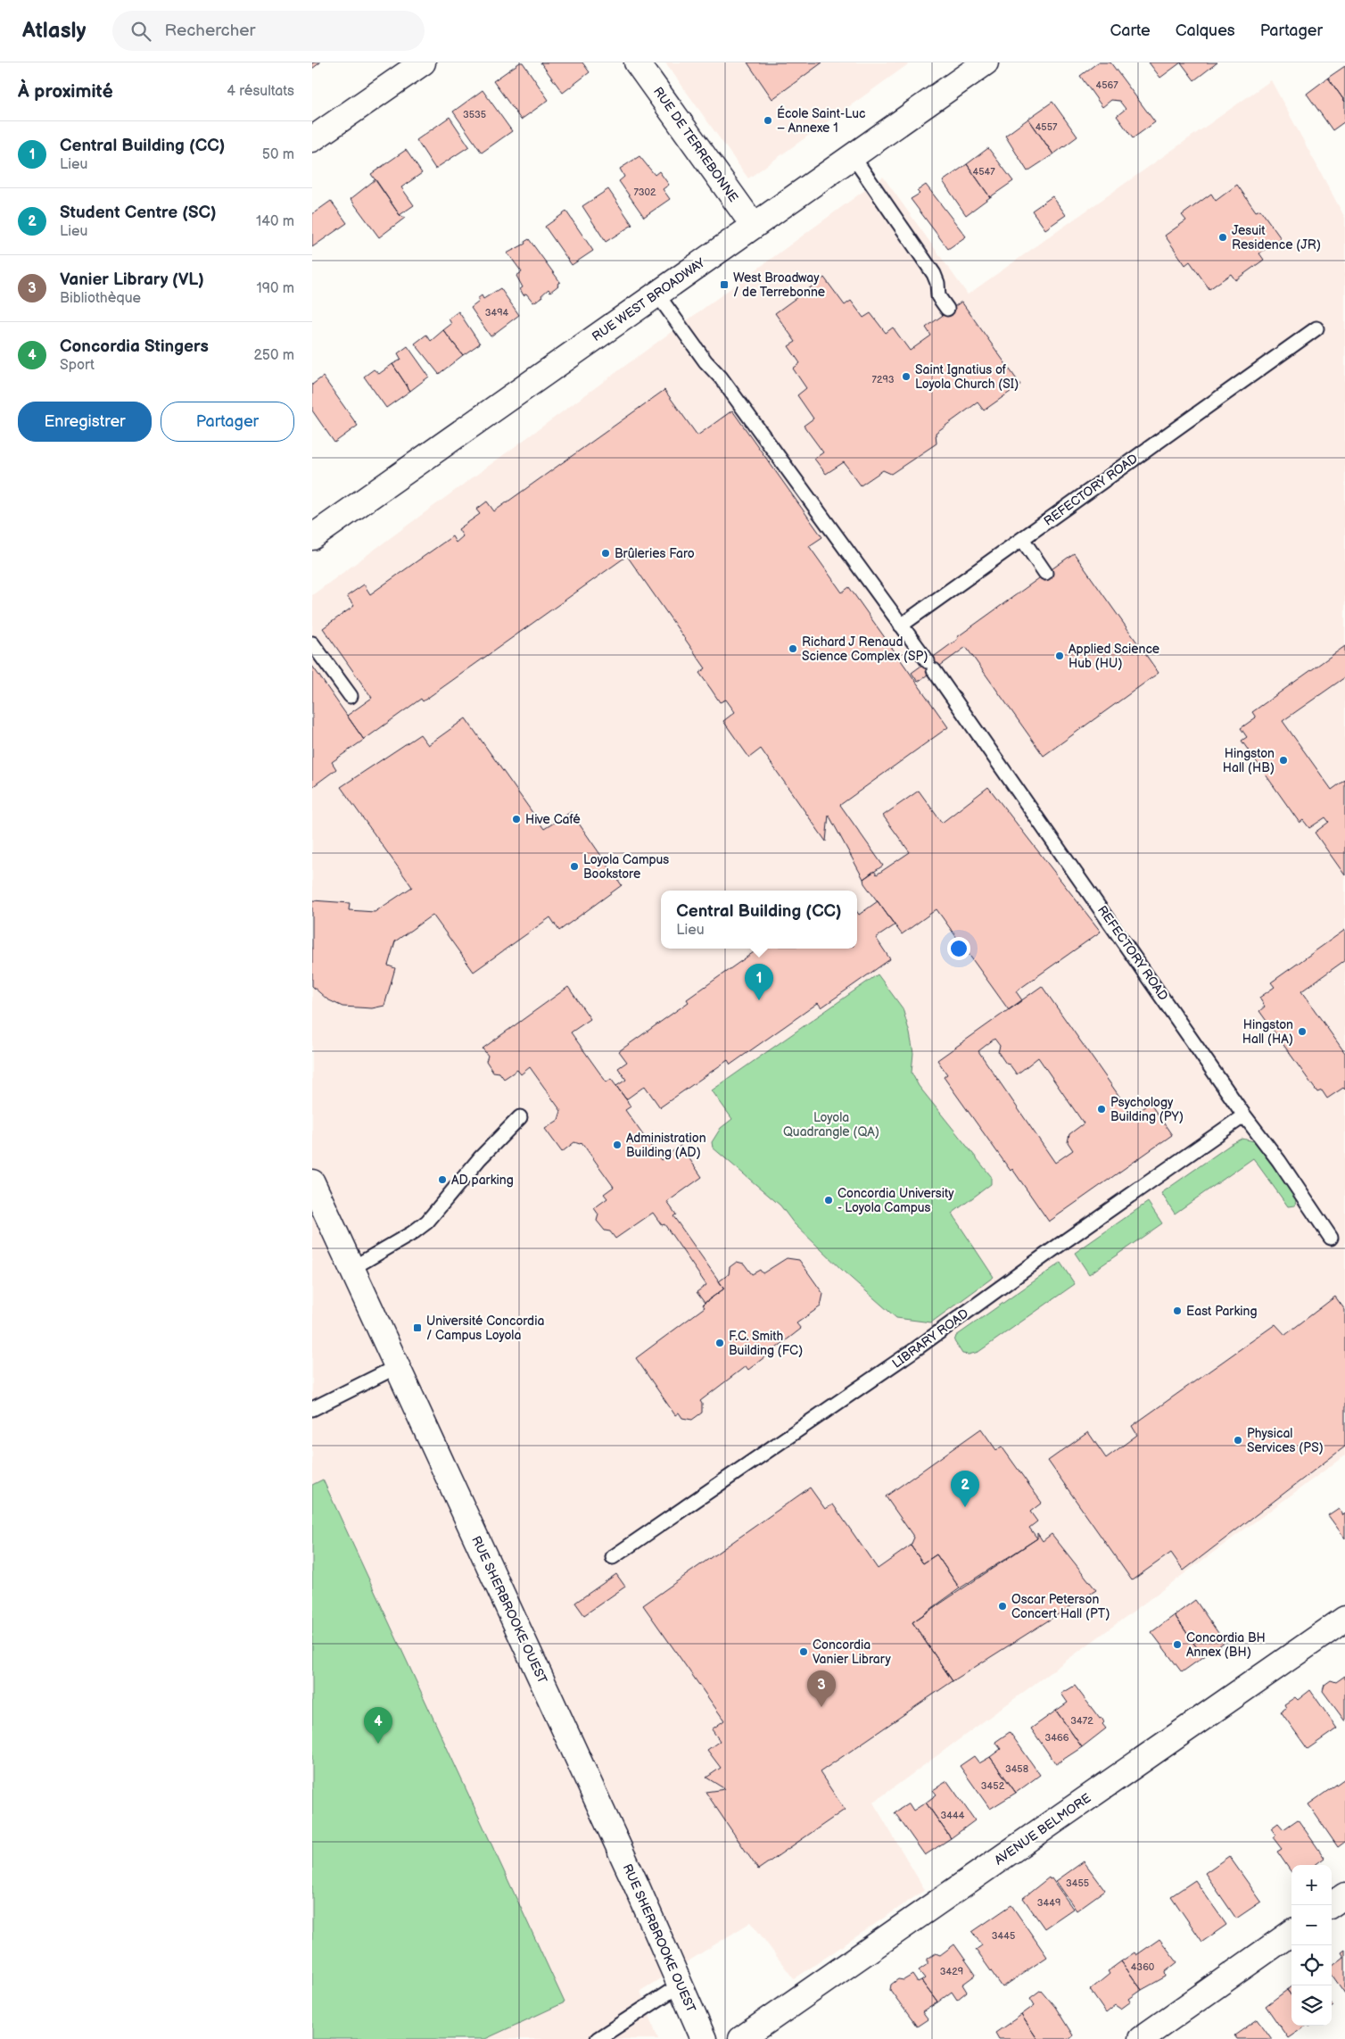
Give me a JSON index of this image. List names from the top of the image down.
{
  "streets": {
    "street": [
      "RUE DE TERREBONNE",
      "RUE WEST BROADWAY",
      "RUE SHERBROOKE OUEST",
      "AVENUE BELMORE"
    ],
    "lane": ["REFECTORY ROAD", "LIBRARY ROAD"]
  },
  "crossings": [
    ["RUE DE TERREBONNE", "RUE WEST BROADWAY"],
    ["REFECTORY ROAD", "LIBRARY ROAD"]
  ],
  "parks": ["Loyola Quadrangle (QA)"],
  "places": {
    "other": [
      "École Saint-Luc – Annexe 1",
      "Jesuit Residence (JR)",
      "Saint Ignatius of Loyola Church (SI)",
      "Brûleries Faro",
      "Richard J Renaud Science Complex (SP)",
      "Applied Science Hub (HU)",
      "Hingston Hall (HB)",
      "Hive Café",
      "Loyola Campus Bookstore",
      "Hingston Hall (HA)",
      "Psychology Building (PY)",
      "Administration Building (AD)",
      "AD parking",
      "Concordia University - Loyola Campus",
      "East Parking",
      "F.C. Smith Building (FC)",
      "Physical Services (PS)",
      "Oscar Peterson Concert Hall (PT)",
      "Concordia BH Annex (BH)",
      "Concordia Vanier Library"
    ],
    "transit": ["West Broadway / de Terrebonne", "Université Concordia / Campus Loyola"]
  },
  "house_numbers": [
    "4567",
    "3535",
    "4557",
    "4547",
    "7302",
    "3494",
    "7293",
    "3472",
    "3466",
    "3458",
    "3452",
    "3444",
    "3455",
    "3449",
    "3445",
    "4360",
    "3429"
  ],
  "page": {
    "header": "Atlasly",
    "search": "Rechercher",
    "nav": ["Carte", "Calques", "Partager"],
    "heading": ["À proximité", "4 résultats"],
    "list": [
      {
        "mark": "1",
        "name": "Central Building (CC)",
        "note": "Lieu",
        "value": "50 m"
      },
      {
        "mark": "2",
        "name": "Student Centre (SC)",
        "note": "Lieu",
        "value": "140 m"
      },
      {
        "mark": "3",
        "name": "Vanier Library (VL)",
        "note": "Bibliothèque",
        "value": "190 m"
      },
      {
        "mark": "4",
        "name": "Concordia Stingers",
        "note": "Sport",
        "value": "250 m"
      }
    ],
    "buttons": ["Enregistrer", "Partager"],
    "popup": ["Central Building (CC)", "Lieu"],
    "pins": [
      "1",
      "2",
      "3",
      "4"
    ],
    "map_buttons": ["+", "−"]
  }
}
